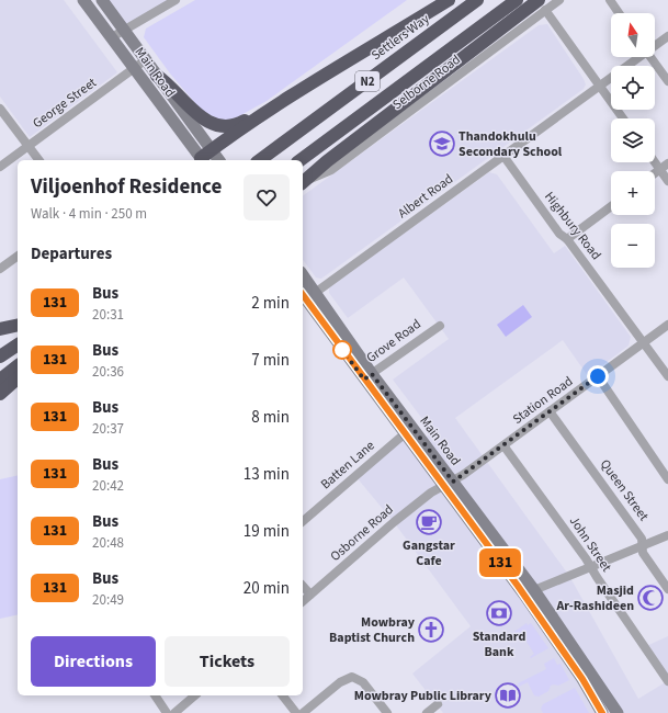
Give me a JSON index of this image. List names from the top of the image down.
{
  "streets": {
    "highway": ["Settlers Way", "N2"],
    "main road": ["Main Road"],
    "street": [
      "George Street",
      "Albert Road",
      "Highbury Road",
      "Grove Road",
      "Station Road",
      "Batten Lane",
      "Queen Street",
      "Osborne Road",
      "John Street"
    ]
  },
  "crossings": [
    ["Main Road", "George Street"],
    ["Main Road", "Albert Road"],
    ["Main Road", "Grove Road"],
    ["Main Road", "Station Road"],
    ["Main Road", "Batten Lane"],
    ["Main Road", "Osborne Road"],
    ["Albert Road", "Highbury Road"],
    ["Highbury Road", "Station Road"],
    ["Station Road", "Queen Street"],
    ["Station Road", "Osborne Road"],
    ["Station Road", "John Street"]
  ],
  "places": {
    "school or university": ["Thandokhulu Secondary School"],
    "cafe": ["Gangstar Cafe"],
    "mosque": ["Masjid Ar-Rashideen"],
    "bank": ["Standard Bank"],
    "church": ["Mowbray Baptist Church"],
    "library": ["Mowbray Public Library"]
  },
  "lines": ["bus line 131"],
  "north": "top",
  "page": {
    "on_map": "131",
    "map_buttons": ["+", "−"],
    "heading": [
      ["Viljoenhof Residence", "Walk · 4 min · 250 m"],
      "Departures"
    ],
    "list": [
      {
        "mark": "131",
        "name": "Bus",
        "note": "20:31",
        "value": "2 min"
      },
      {
        "mark": "131",
        "name": "Bus",
        "note": "20:36",
        "value": "7 min"
      },
      {
        "mark": "131",
        "name": "Bus",
        "note": "20:37",
        "value": "8 min"
      },
      {
        "mark": "131",
        "name": "Bus",
        "note": "20:42",
        "value": "13 min"
      },
      {
        "mark": "131",
        "name": "Bus",
        "note": "20:48",
        "value": "19 min"
      },
      {
        "mark": "131",
        "name": "Bus",
        "note": "20:49",
        "value": "20 min"
      }
    ],
    "buttons": ["Directions", "Tickets"]
  }
}
